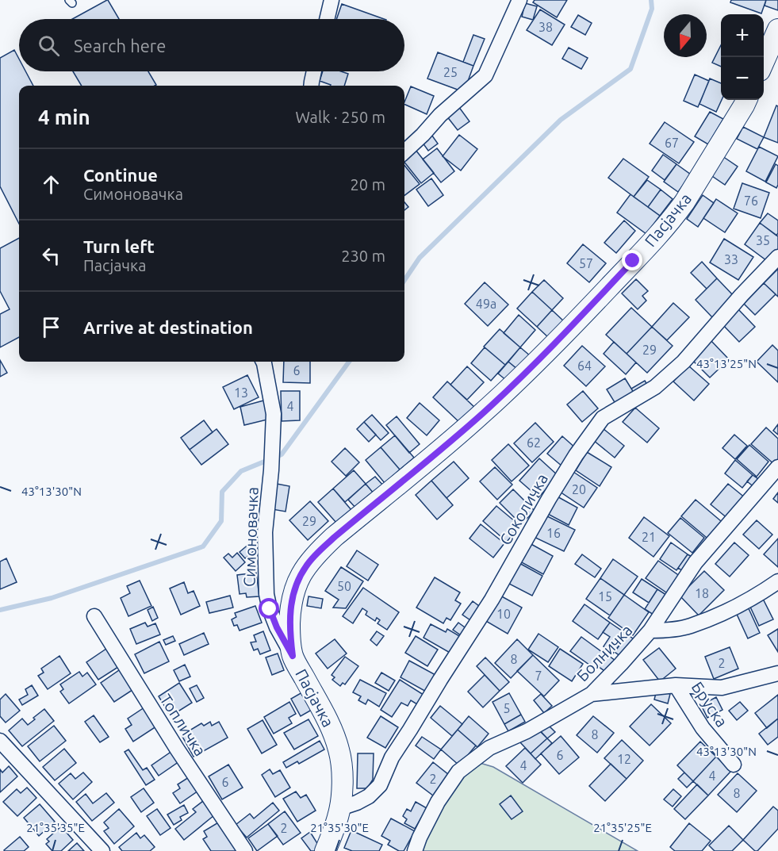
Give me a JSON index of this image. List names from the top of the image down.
{
  "streets": {
    "main road": ["Пасјачка"],
    "street": [
      "Соколичка",
      "Симоновачка",
      "Болничка",
      "Бруска",
      "Топличка"
    ]
  },
  "crossings": [
    ["Пасјачка", "Соколичка"],
    ["Пасјачка", "Симоновачка"]
  ],
  "house_numbers": [
    "38",
    "25",
    "67",
    "76",
    "35",
    "33",
    "57",
    "49a",
    "29",
    "64",
    "6",
    "13",
    "4",
    "62",
    "20",
    "29",
    "16",
    "21",
    "50",
    "18",
    "15",
    "10",
    "8",
    "2",
    "7",
    "5",
    "8",
    "6",
    "12",
    "4",
    "4",
    "2",
    "6",
    "8",
    "2"
  ],
  "north": "bottom",
  "page": {
    "map_buttons": ["+", "−"],
    "search": "Search here",
    "heading": ["4 min", "Walk · 250 m"],
    "list": [
      ["Continue", "Симоновачка", "20 m"],
      ["Turn left", "Пасјачка", "230 m"],
      "Arrive at destination"
    ]
  },
  "coordinates": [
    "43°13'25\"N",
    "43°13'30\"N",
    "21°35'35\"E",
    "21°35'30\"E",
    "21°35'25\"E"
  ]
}
